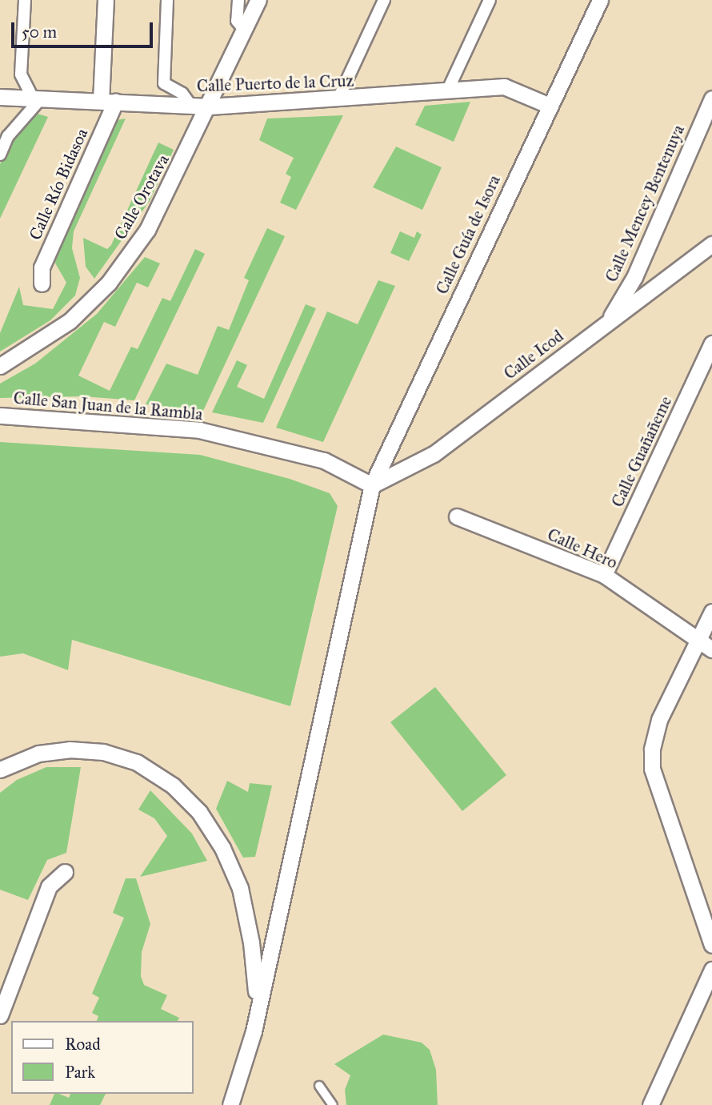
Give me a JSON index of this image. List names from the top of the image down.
{
  "streets": {
    "street": [
      "Calle Puerto de la Cruz",
      "Calle Río Bidasoa",
      "Calle Orotava",
      "Calle Mencey Bentenuya",
      "Calle Guía de Isora",
      "Calle Icod",
      "Calle San Juan de la Rambla",
      "Calle Guañañeme",
      "Calle Hero"
    ]
  },
  "crossings": [
    ["Calle Puerto de la Cruz", "Calle Río Bidasoa"],
    ["Calle Puerto de la Cruz", "Calle Orotava"],
    ["Calle Puerto de la Cruz", "Calle Guía de Isora"],
    ["Calle Mencey Bentenuya", "Calle Icod"],
    ["Calle Guía de Isora", "Calle Icod"],
    ["Calle Guía de Isora", "Calle San Juan de la Rambla"],
    ["Calle Icod", "Calle San Juan de la Rambla"],
    ["Calle Guañañeme", "Calle Hero"]
  ],
  "legend": ["Road", "Park"],
  "scale_bar": "50 m"
}
